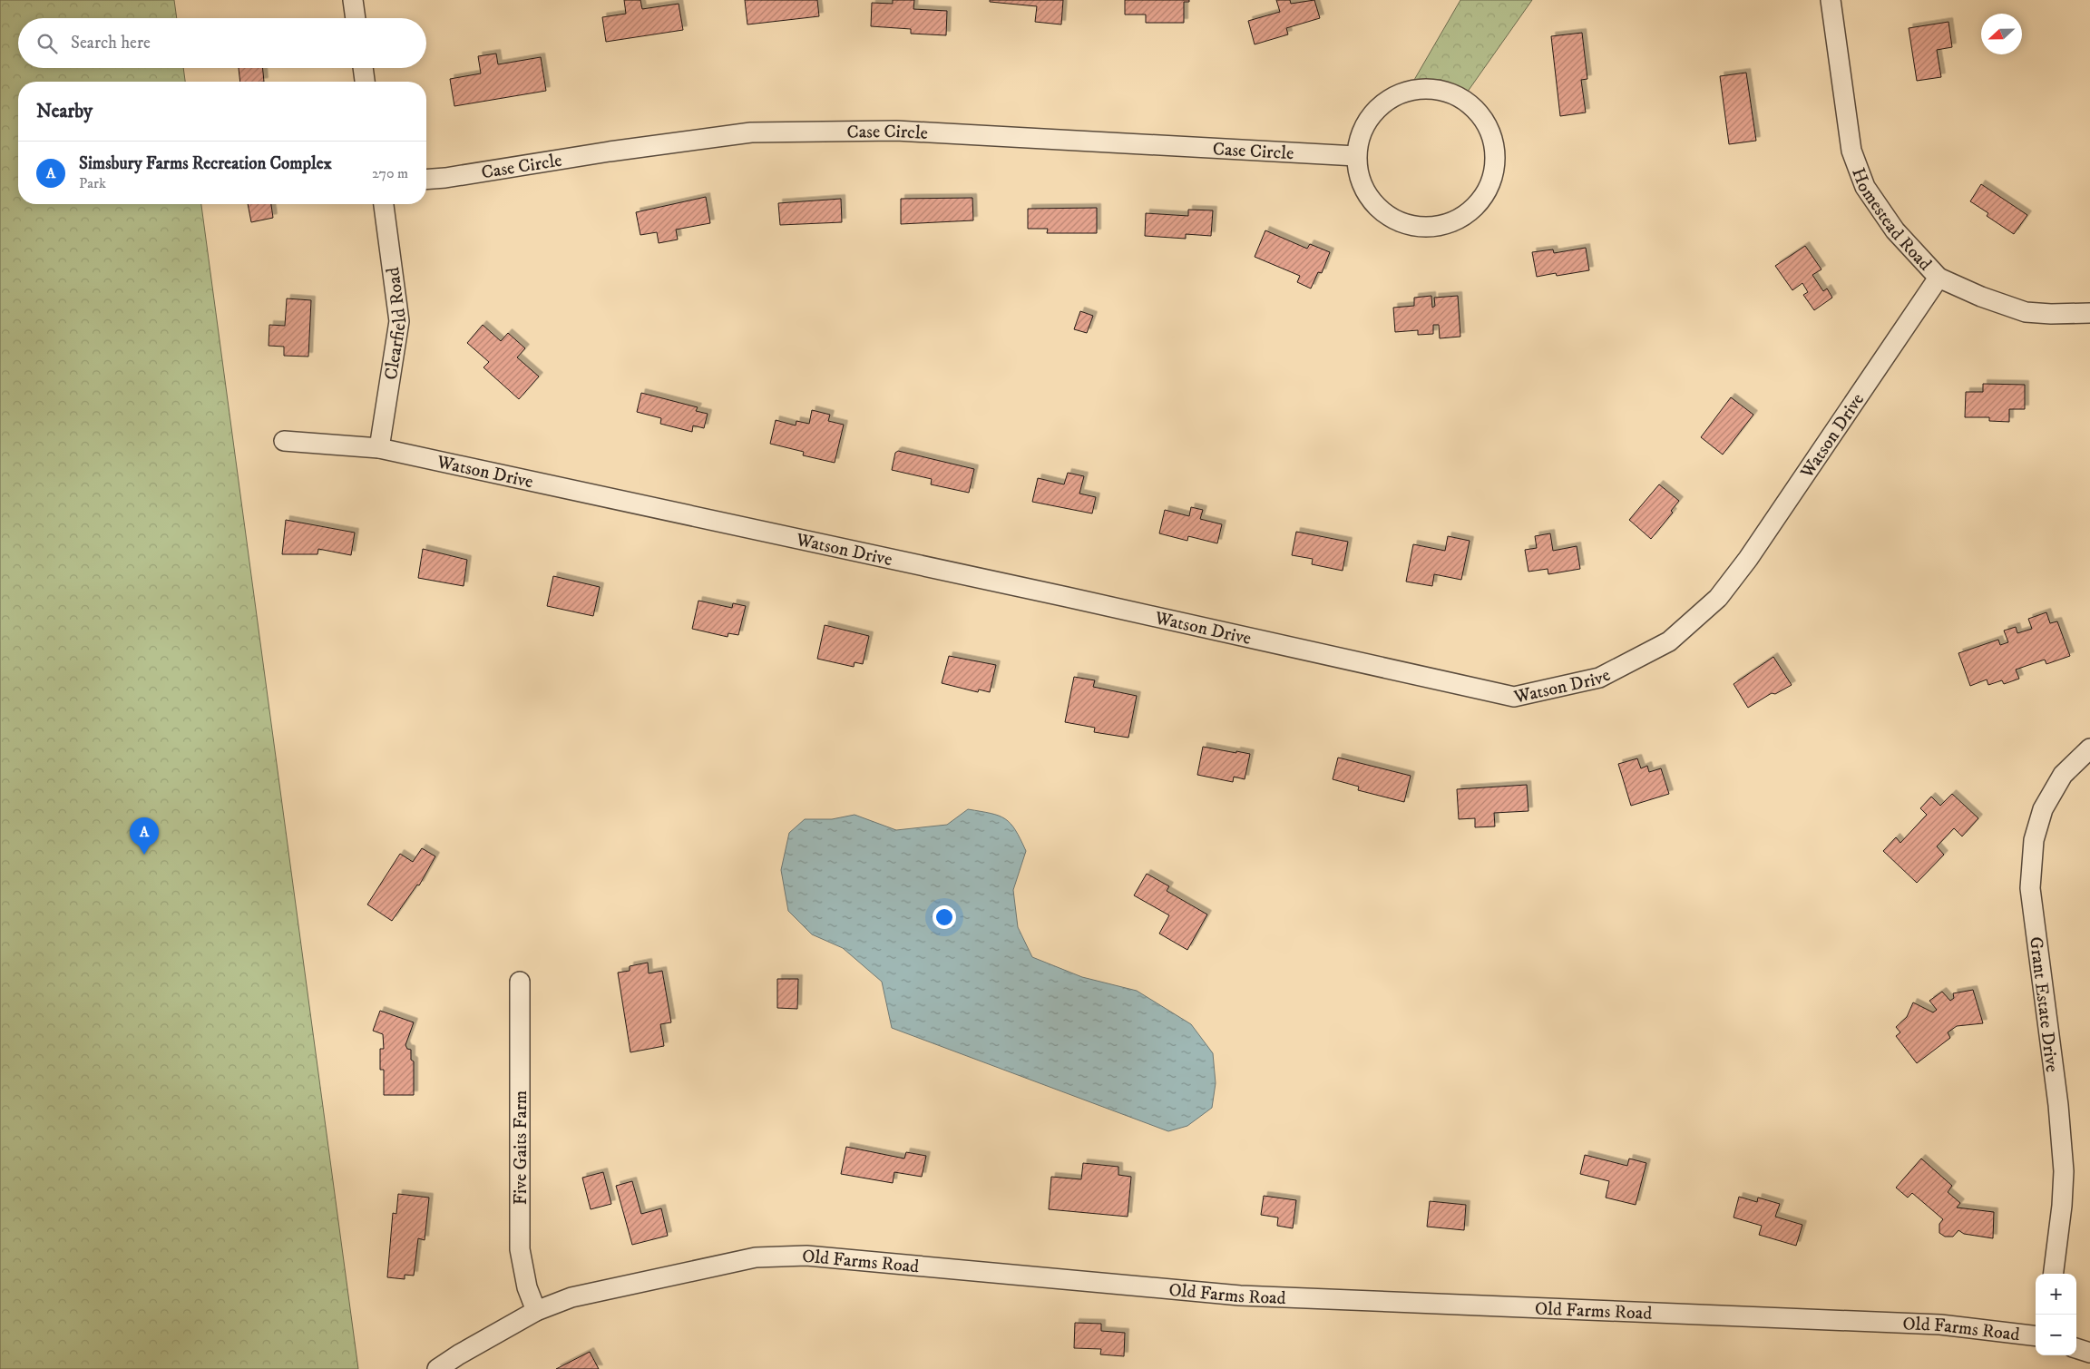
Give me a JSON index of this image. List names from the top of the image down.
{
  "streets": {
    "street": [
      "Case Circle",
      "Homestead Road",
      "Clearfield Road",
      "Watson Drive",
      "Grant Estate Drive",
      "Five Gaits Farm",
      "Old Farms Road"
    ]
  },
  "crossings": [
    ["Homestead Road", "Watson Drive"],
    ["Clearfield Road", "Watson Drive"],
    ["Five Gaits Farm", "Old Farms Road"]
  ],
  "north": "left",
  "page": {
    "search": "Search here",
    "heading": "Nearby",
    "list": [
      {
        "mark": "A",
        "name": "Simsbury Farms Recreation Complex",
        "note": "Park",
        "value": "270 m"
      }
    ],
    "pins": "A",
    "map_buttons": ["+", "−"]
  }
}
